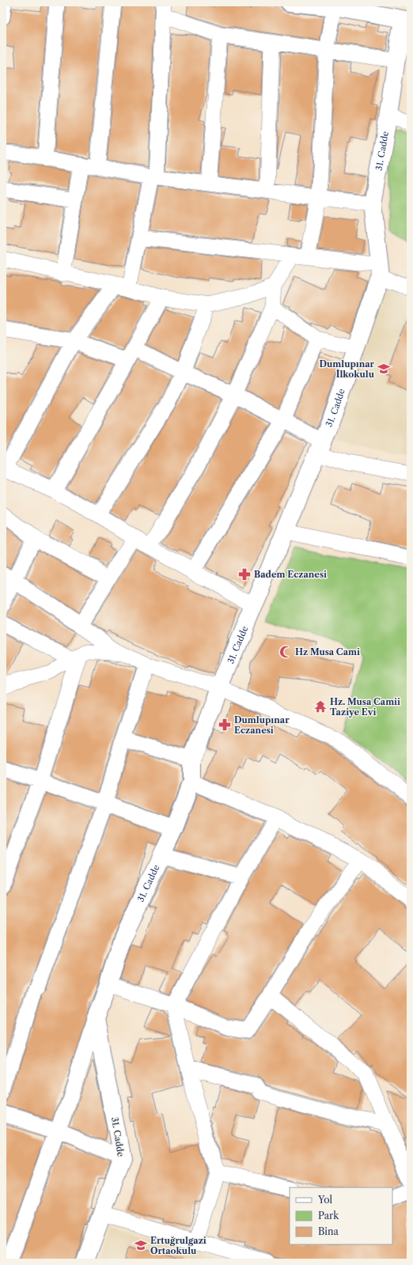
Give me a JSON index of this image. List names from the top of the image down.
{
  "streets": {
    "street": ["31. Cadde"]
  },
  "places": {
    "school or university": ["Dumlupınar İlkokulu", "Ertuğrulgazi Ortaokulu"],
    "pharmacy": ["Badem Eczanesi", "Dumlupınar Eczanesi"],
    "mosque": ["Hz Musa Cami"],
    "temple": ["Hz. Musa Camii Taziye Evi"]
  },
  "legend": ["Yol", "Park", "Bina"]
}
